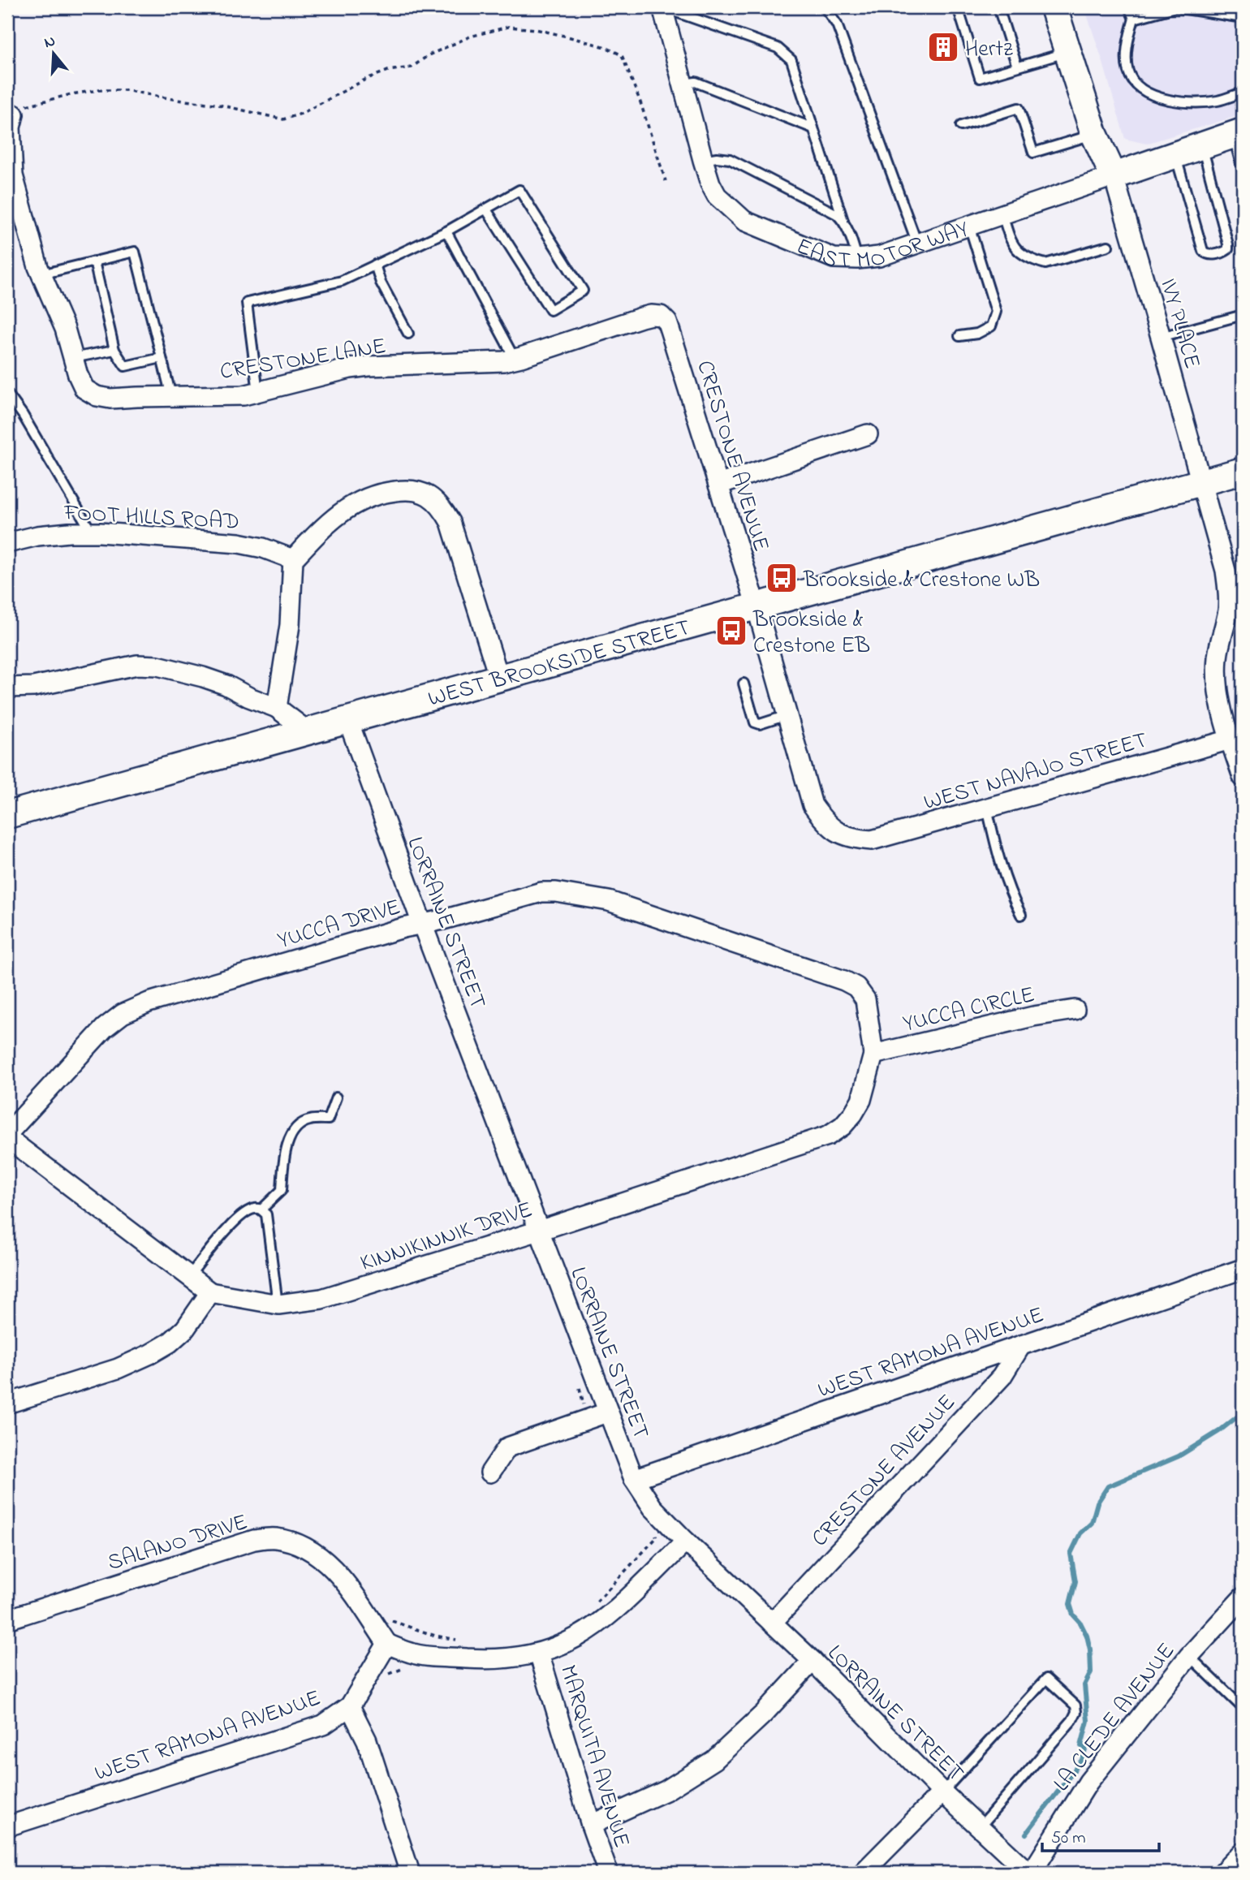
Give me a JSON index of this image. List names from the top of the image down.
{
  "streets": {
    "street": [
      "EAST MOTOR WAY",
      "IVY PLACE",
      "CRESTONE LANE",
      "CRESTONE AVENUE",
      "FOOT HILLS ROAD",
      "WEST BROOKSIDE STREET",
      "WEST NAVAJO STREET",
      "YUCCA DRIVE",
      "LORRAINE STREET",
      "YUCCA CIRCLE",
      "KINNIKINNIK DRIVE",
      "WEST RAMONA AVENUE",
      "SALANO DRIVE",
      "LA CLEDE AVENUE",
      "MARQUITA AVENUE"
    ]
  },
  "crossings": [
    ["EAST MOTOR WAY", "IVY PLACE"],
    ["IVY PLACE", "WEST BROOKSIDE STREET"],
    ["IVY PLACE", "WEST NAVAJO STREET"],
    ["CRESTONE LANE", "CRESTONE AVENUE"],
    ["CRESTONE AVENUE", "WEST BROOKSIDE STREET"],
    ["CRESTONE AVENUE", "WEST NAVAJO STREET"],
    ["CRESTONE AVENUE", "LORRAINE STREET"],
    ["CRESTONE AVENUE", "WEST RAMONA AVENUE"],
    ["WEST BROOKSIDE STREET", "LORRAINE STREET"],
    ["YUCCA DRIVE", "LORRAINE STREET"],
    ["YUCCA DRIVE", "YUCCA CIRCLE"],
    ["YUCCA DRIVE", "KINNIKINNIK DRIVE"],
    ["LORRAINE STREET", "KINNIKINNIK DRIVE"],
    ["LORRAINE STREET", "WEST RAMONA AVENUE"],
    ["LORRAINE STREET", "LA CLEDE AVENUE"],
    ["YUCCA CIRCLE", "KINNIKINNIK DRIVE"],
    ["WEST RAMONA AVENUE", "SALANO DRIVE"]
  ],
  "places": {
    "building": ["Hertz"],
    "bus stop": ["Brookside & Crestone WB", "Brookside & Crestone EB"]
  },
  "scale_bar": "50 m",
  "north": "top"
}
